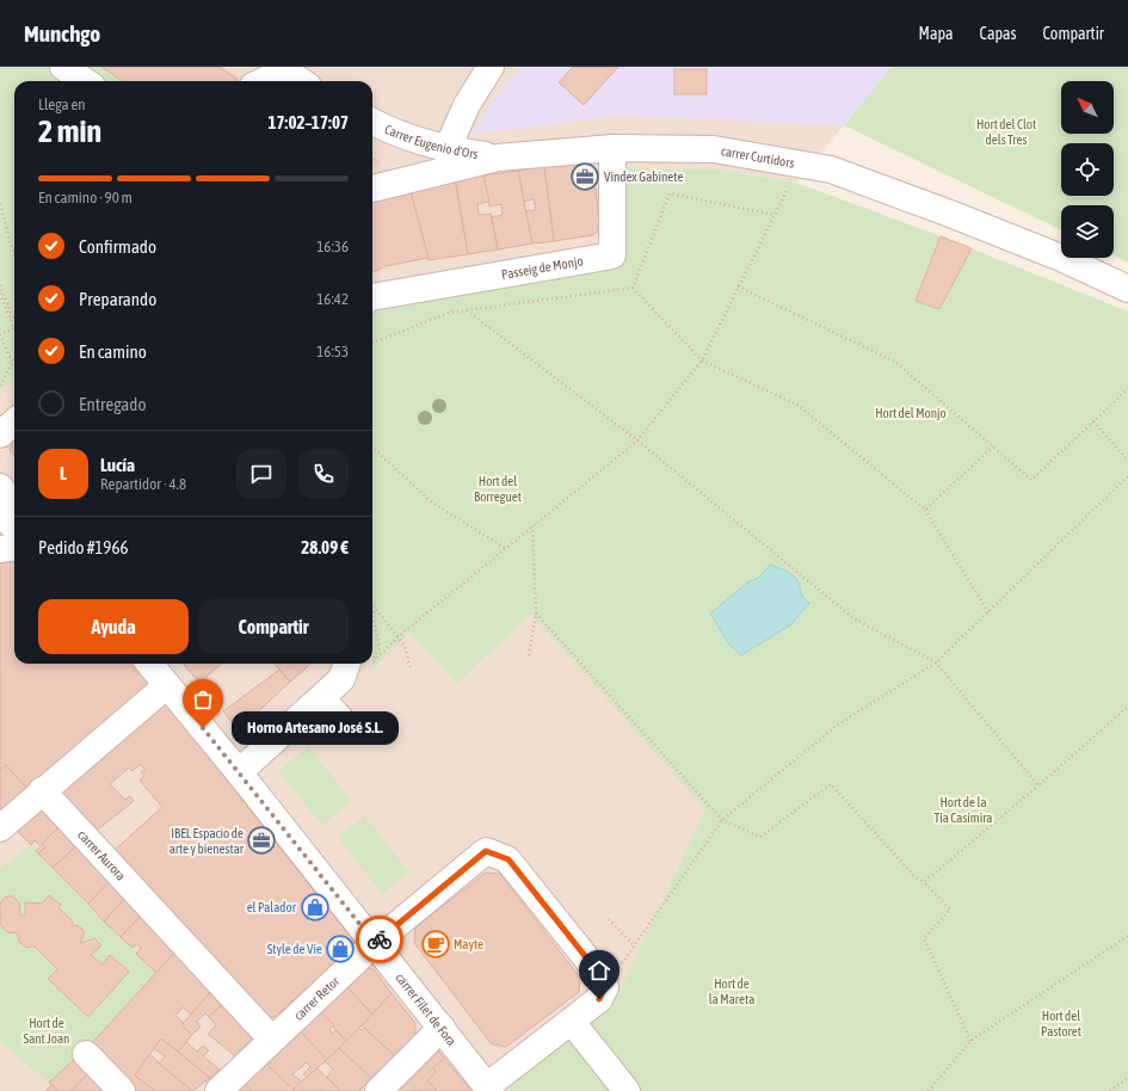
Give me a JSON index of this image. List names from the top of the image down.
{
  "streets": {
    "street": [
      "Carrer Eugenio d'Ors",
      "carrer Curtidors",
      "Passeig de Monjo",
      "carrer Aurora",
      "carrer Retor",
      "carrer Filet de Fora"
    ]
  },
  "crossings": [
    ["Carrer Eugenio d'Ors", "carrer Curtidors"],
    ["carrer Curtidors", "Passeig de Monjo"],
    ["carrer Aurora", "carrer Retor"],
    ["carrer Retor", "carrer Filet de Fora"]
  ],
  "parks": [
    "Hort del Clot dels Tres",
    "Hort del Monjo",
    "Hort del Borreguet",
    "Hort de la Tia Casimira",
    "Hort de la Mareta",
    "Hort del Pastoret",
    "Hort de Sant Joan"
  ],
  "places": {
    "office": ["Vindex Gabinete", "IBEL Espacio de arte y bienestar"],
    "other": ["Horno Artesano José S.L."],
    "shop": ["el Palador", "Style de Vie"],
    "cafe": ["Mayte"]
  },
  "north": "top left",
  "page": {
    "header": "Munchgo",
    "nav": ["Mapa", "Capas", "Compartir"],
    "heading": ["2 min", "Llega en", "17:02–17:07"],
    "panel": [
      "Lucía",
      "Repartidor · 4.8",
      "Pedido #1966",
      "28.09 €"
    ],
    "bar": "En camino · 90 m",
    "list": [
      ["Confirmado", "16:36"],
      ["Preparando", "16:42"],
      ["En camino", "16:53"],
      "Entregado"
    ],
    "round": "L",
    "buttons": ["Ayuda", "Compartir"],
    "bubble": "Horno Artesano José S.L."
  }
}
